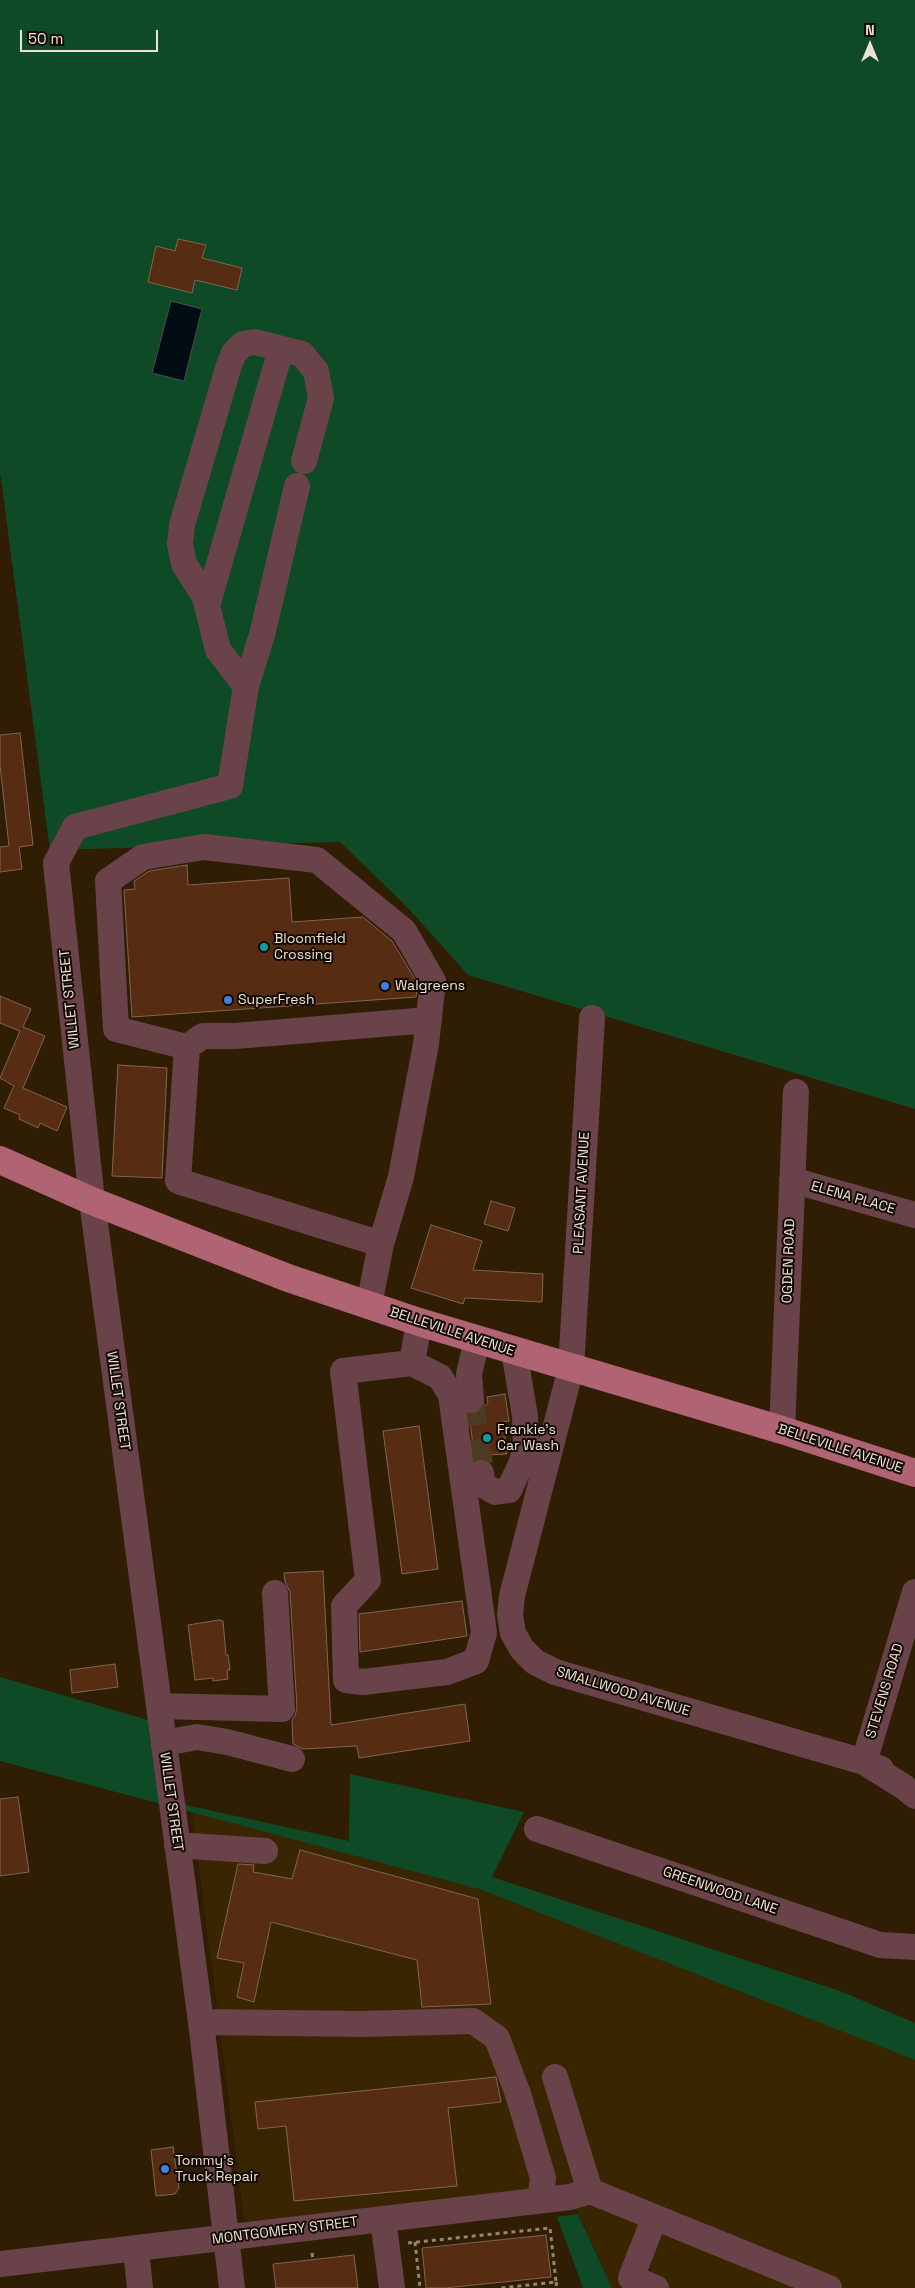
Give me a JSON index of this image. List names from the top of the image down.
{
  "streets": {
    "main road": ["BELLEVILLE AVENUE"],
    "street": [
      "WILLET STREET",
      "PLEASANT AVENUE",
      "ELENA PLACE",
      "OGDEN ROAD",
      "STEVENS ROAD",
      "SMALLWOOD AVENUE",
      "GREENWOOD LANE",
      "MONTGOMERY STREET"
    ]
  },
  "crossings": [
    ["WILLET STREET", "BELLEVILLE AVENUE"],
    ["WILLET STREET", "MONTGOMERY STREET"],
    ["PLEASANT AVENUE", "BELLEVILLE AVENUE"],
    ["PLEASANT AVENUE", "SMALLWOOD AVENUE"],
    ["ELENA PLACE", "OGDEN ROAD"],
    ["OGDEN ROAD", "BELLEVILLE AVENUE"],
    ["BELLEVILLE AVENUE", "SMALLWOOD AVENUE"],
    ["STEVENS ROAD", "SMALLWOOD AVENUE"]
  ],
  "places": [
    "Bloomfield Crossing",
    "Walgreens",
    "SuperFresh",
    "Frankie's Car Wash",
    "Tommy's Truck Repair"
  ],
  "scale_bar": "50 m",
  "north": "top"
}
